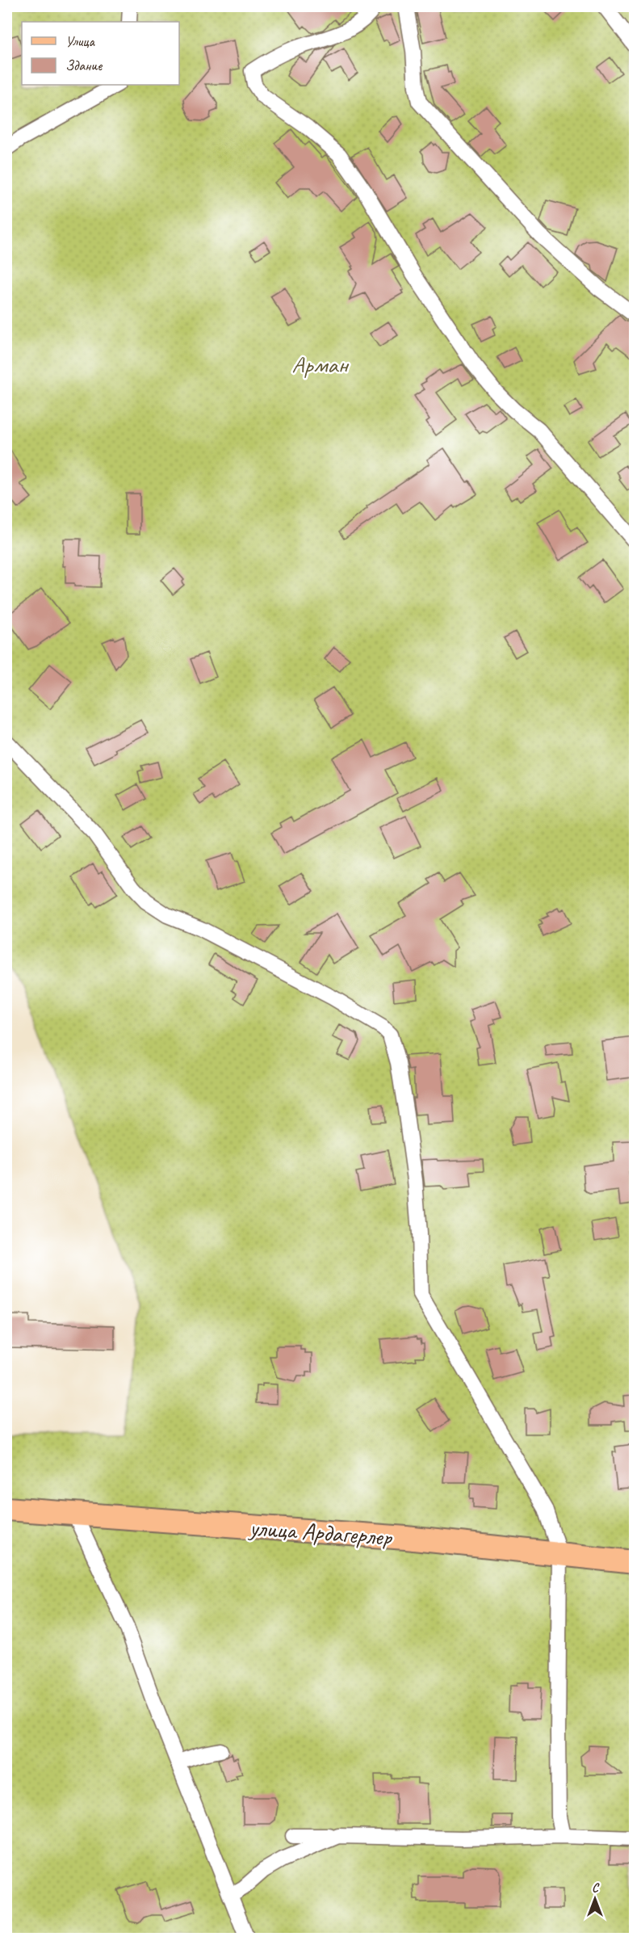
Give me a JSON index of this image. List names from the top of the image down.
{
  "streets": {
    "main road": ["улица Ардагерлер"]
  },
  "parks": ["Арман"],
  "legend": ["Улица", "Здание"],
  "north": "top"
}
